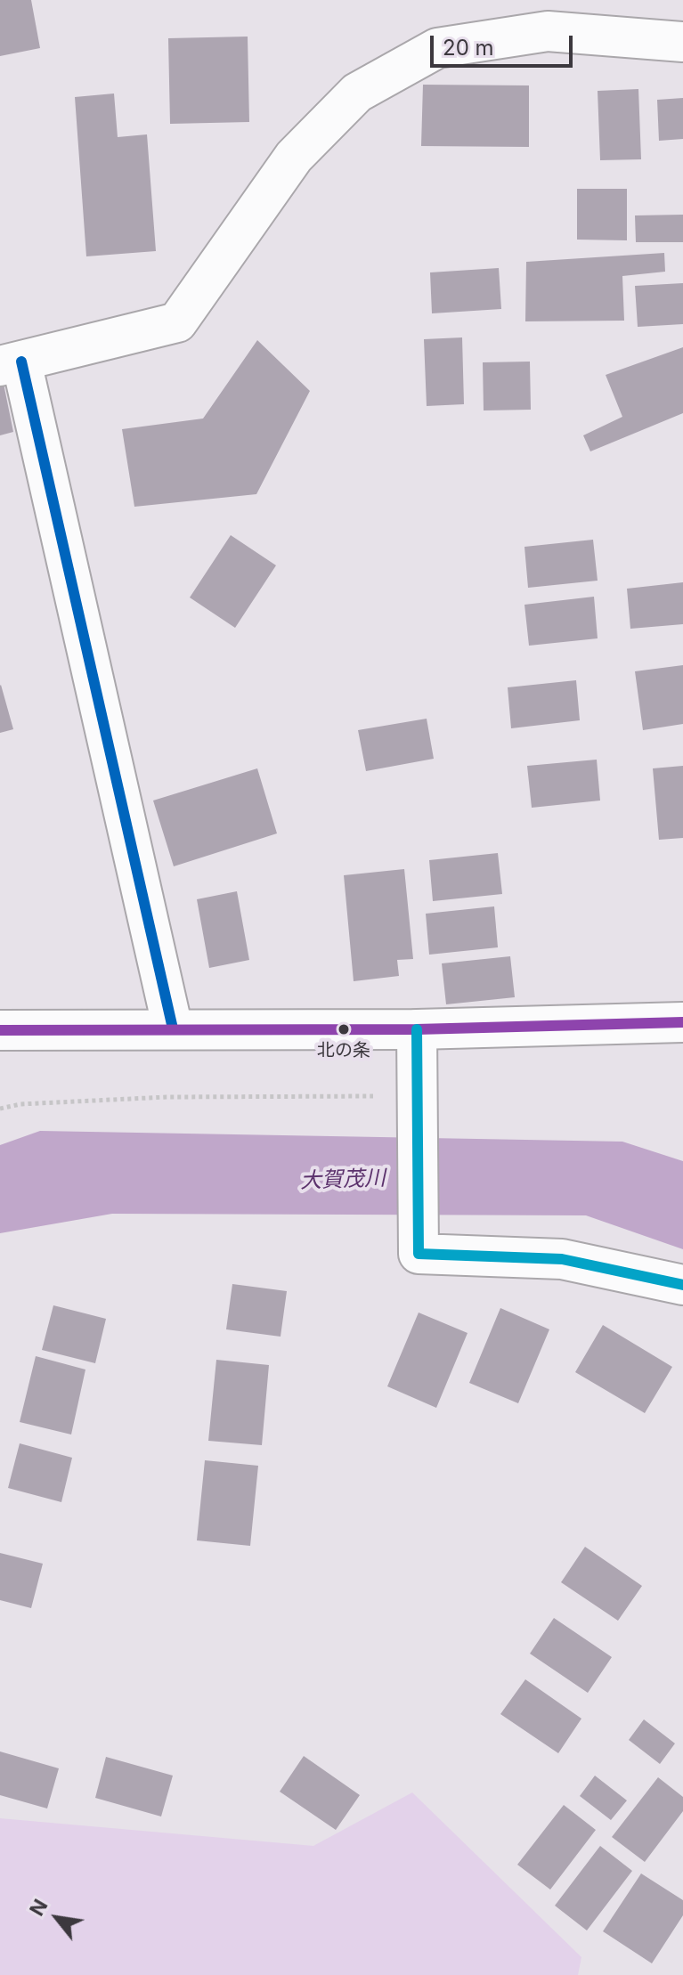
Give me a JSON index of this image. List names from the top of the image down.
{
  "water": ["大賀茂川"],
  "places": ["北の条"],
  "scale_bar": "20 m",
  "north": "top left"
}
